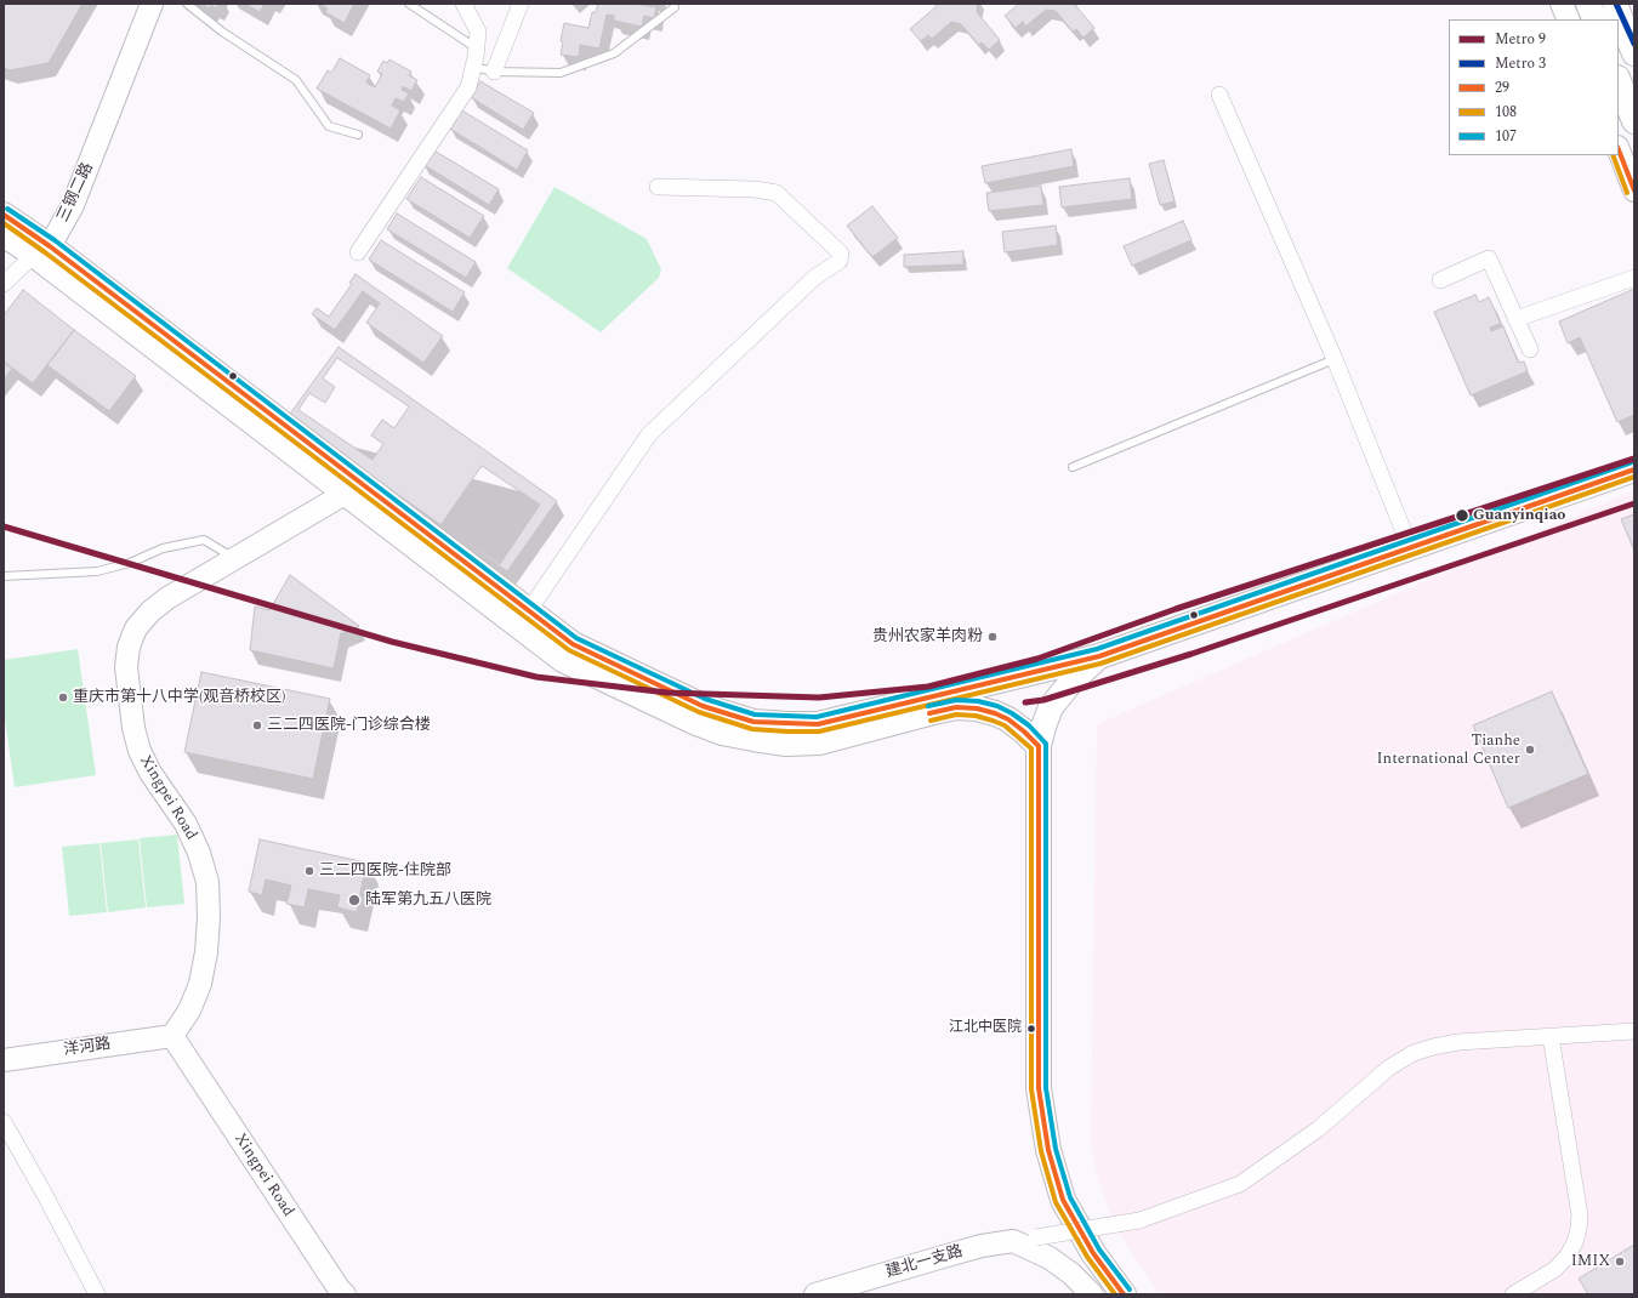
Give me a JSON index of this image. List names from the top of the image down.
{
  "streets": {
    "street": [
      "三钢二路",
      "Xingpei Road",
      "洋河路",
      "建北一支路"
    ]
  },
  "crossings": [
    ["Xingpei Road", "洋河路"]
  ],
  "places": [
    "Guanyinqiao",
    "贵州农家羊肉粉",
    "重庆市第十八中学(观音桥校区)",
    "三二四医院-门诊综合楼",
    "Tianhe International Center",
    "三二四医院-住院部",
    "陆军第九五八医院",
    "江北中医院",
    "IMIX"
  ],
  "lines": [
    "metro line 3",
    "transit line 29",
    "transit line 108",
    "transit line 107",
    "metro line 9"
  ],
  "legend": [
    "Metro 9",
    "Metro 3",
    "29",
    "108",
    "107"
  ]
}
